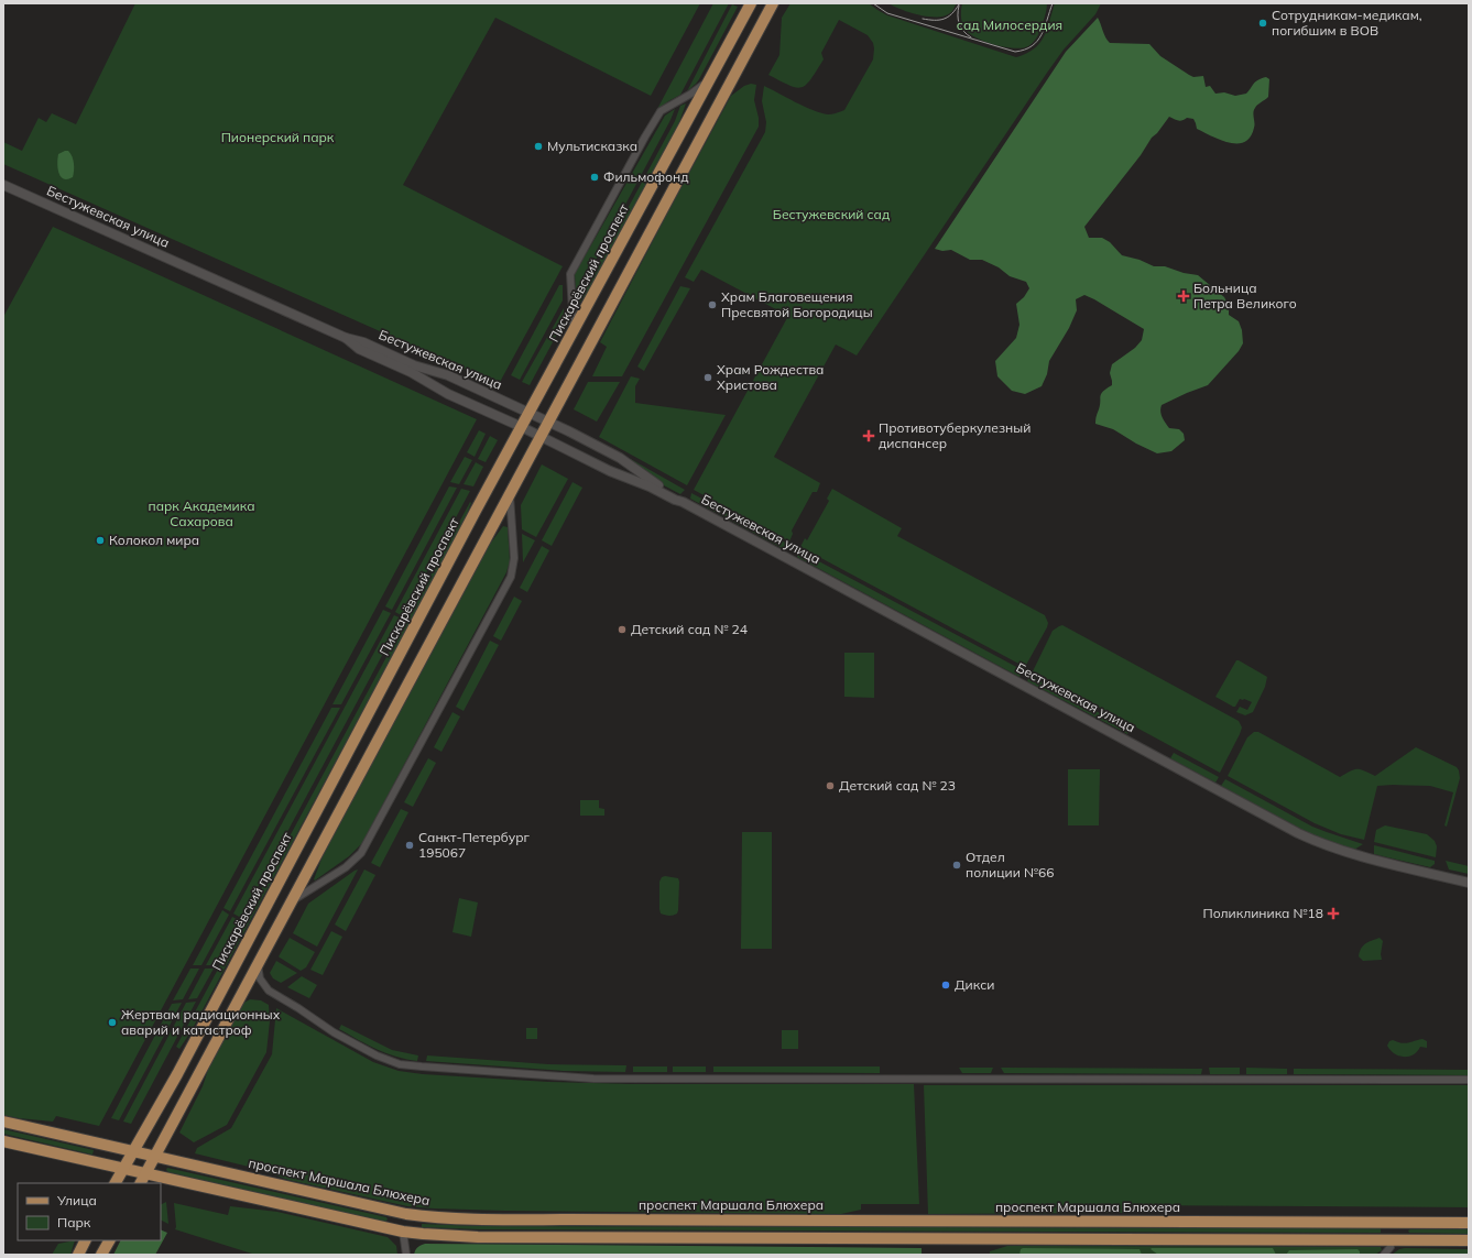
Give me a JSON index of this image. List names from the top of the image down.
{
  "streets": {
    "main road": ["Пискарёвский проспект", "проспект Маршала Блюхера"],
    "street": ["Бестужевская улица"]
  },
  "crossings": [
    ["Бестужевская улица", "Пискарёвский проспект"],
    ["Пискарёвский проспект", "проспект Маршала Блюхера"]
  ],
  "parks": [
    "сад Милосердия",
    "Пионерский парк",
    "Бестужевский сад",
    "парк Академика Сахарова"
  ],
  "places": {
    "other": [
      "Сотрудникам-медикам, погибшим в ВОВ",
      "Мультисказка",
      "Фильмофонд",
      "Храм Благовещения Пресвятой Богородицы",
      "Храм Рождества Христова",
      "Колокол мира",
      "Детский сад № 24",
      "Детский сад № 23",
      "Санкт-Петербург 195067",
      "Отдел полиции №66",
      "Дикси",
      "Жертвам радиационных аварий и катастроф"
    ],
    "health": ["Больница Петра Великого", "Противотуберкулезный диспансер", "Поликлиника №18"]
  },
  "legend": ["Улица", "Парк"]
}
